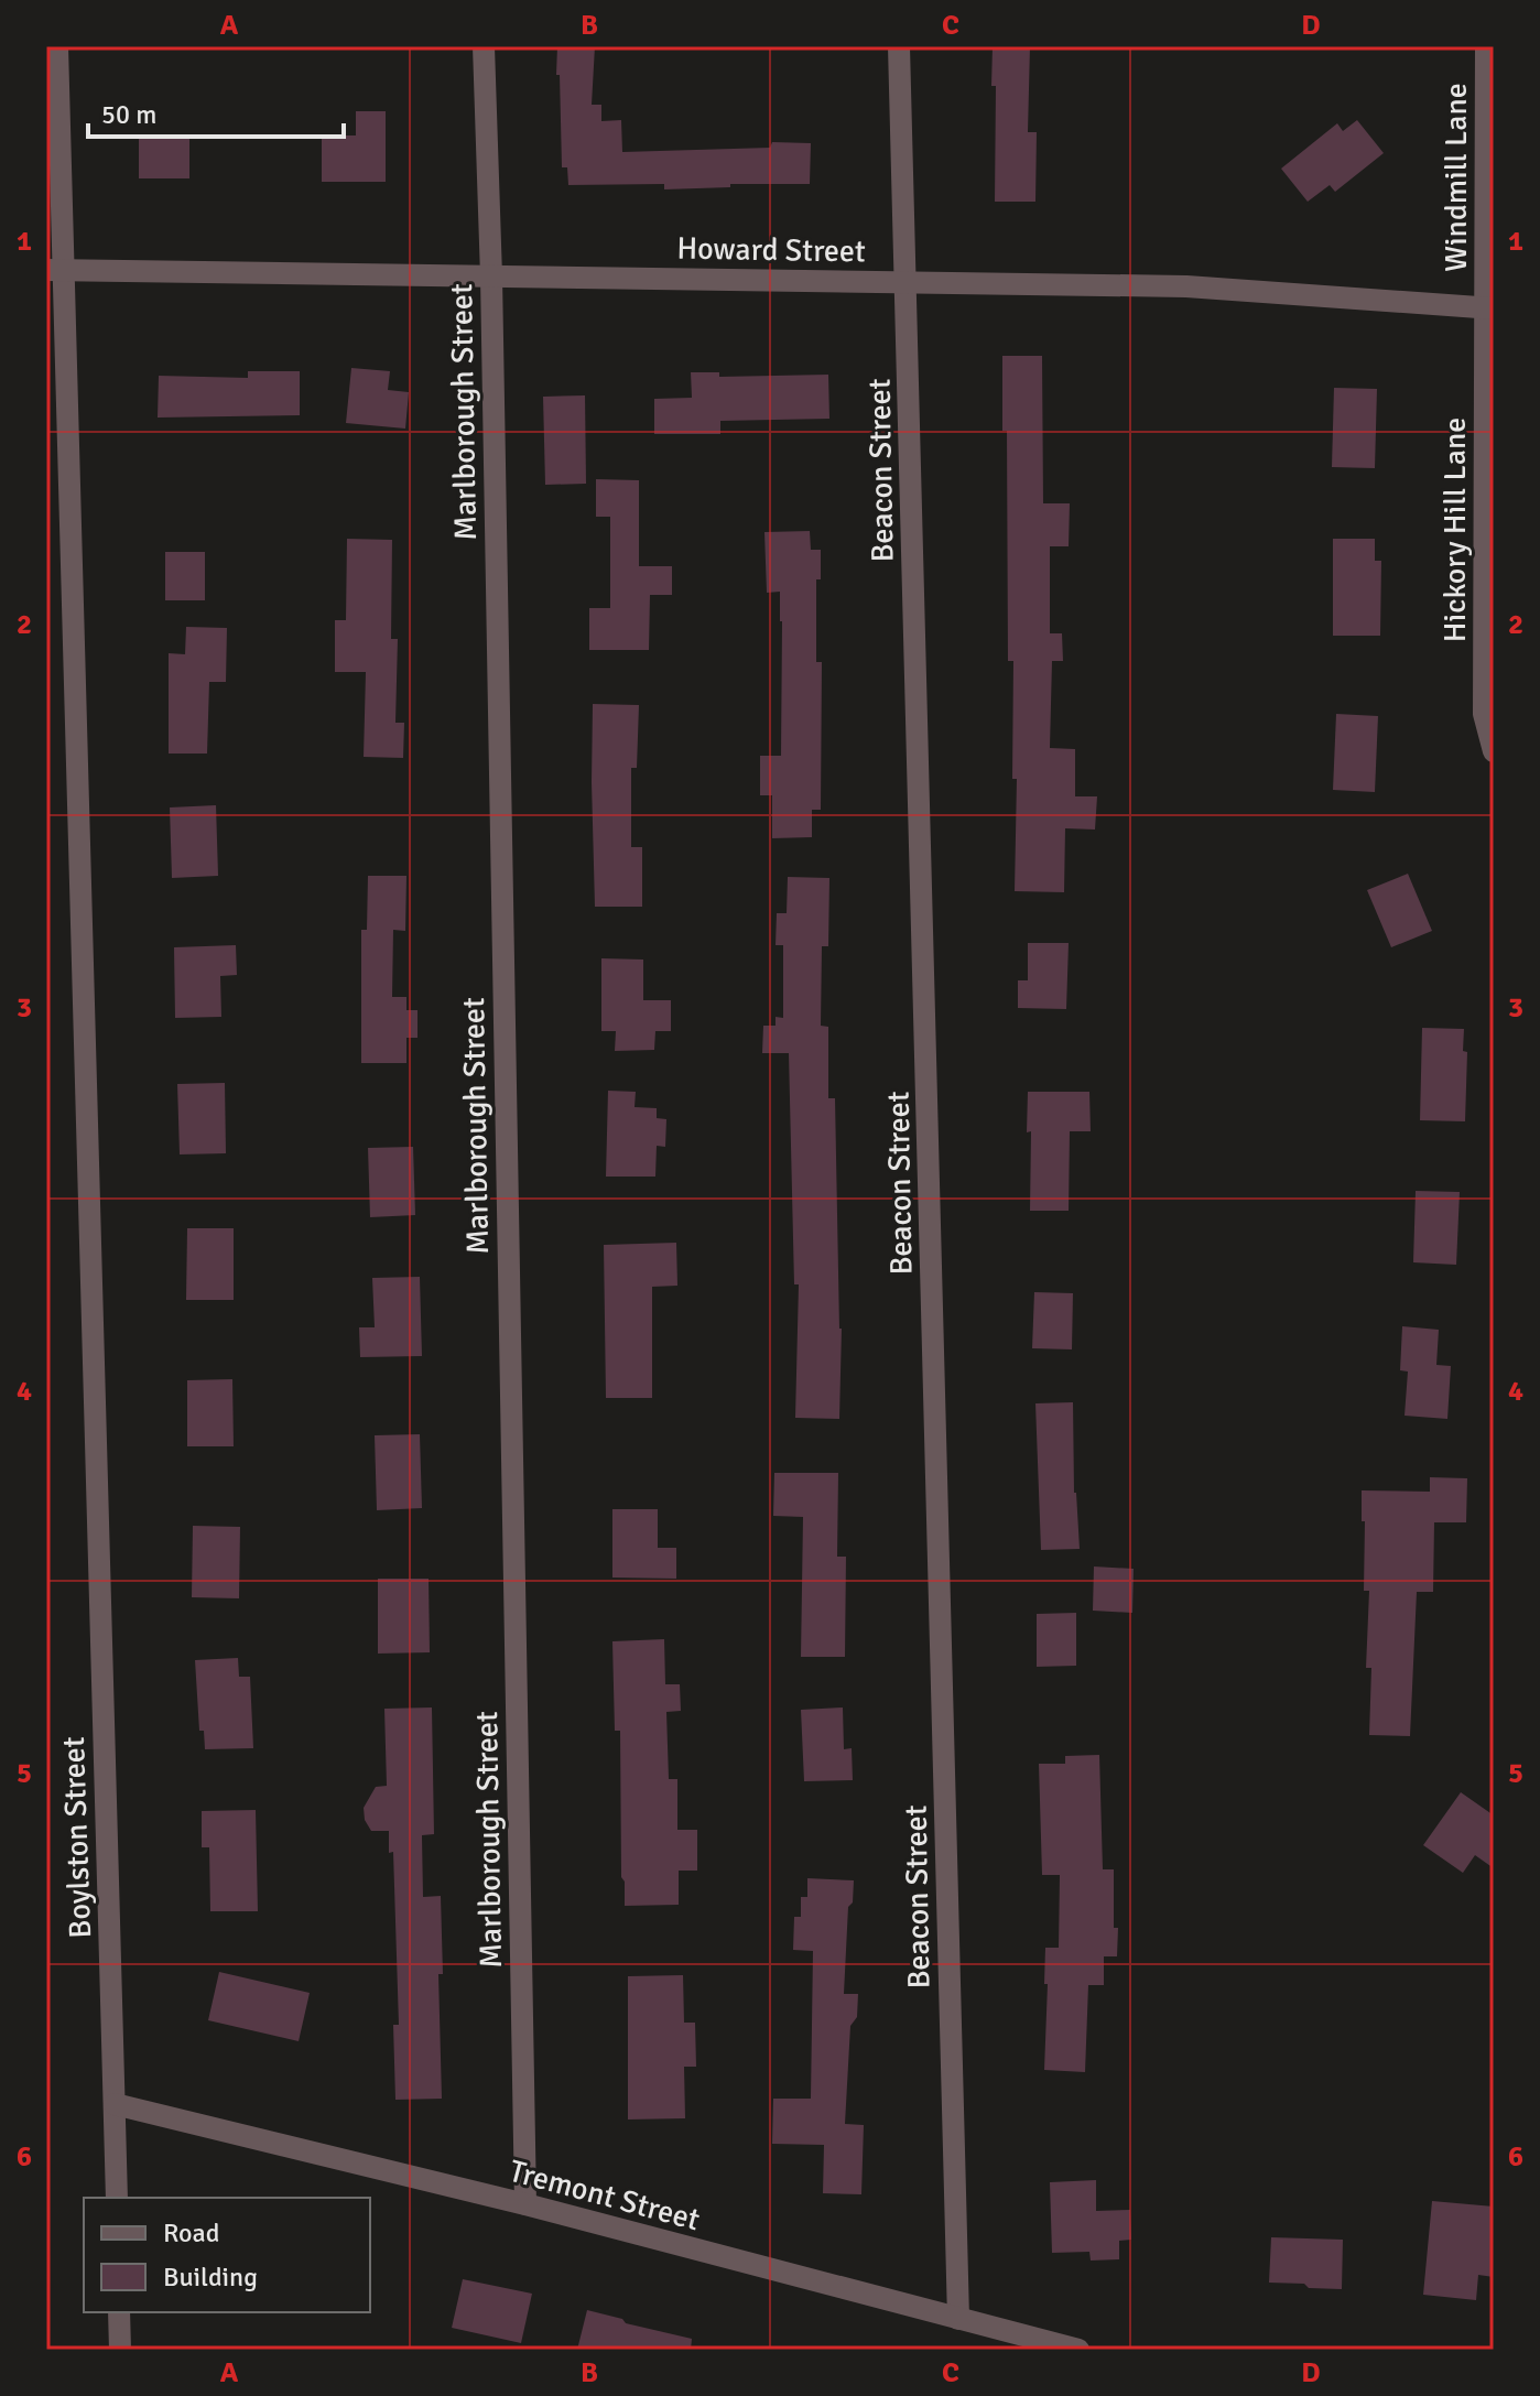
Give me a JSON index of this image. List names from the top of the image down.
{
  "streets": {
    "street": [
      "Windmill Lane",
      "Howard Street",
      "Marlborough Street",
      "Beacon Street",
      "Hickory Hill Lane",
      "Boylston Street",
      "Tremont Street"
    ]
  },
  "crossings": [
    ["Windmill Lane", "Howard Street"],
    ["Windmill Lane", "Hickory Hill Lane"],
    ["Howard Street", "Marlborough Street"],
    ["Howard Street", "Beacon Street"],
    ["Howard Street", "Hickory Hill Lane"],
    ["Howard Street", "Boylston Street"],
    ["Marlborough Street", "Tremont Street"],
    ["Beacon Street", "Tremont Street"],
    ["Boylston Street", "Tremont Street"]
  ],
  "legend": ["Road", "Building"],
  "scale_bar": "50 m",
  "grid": {
    "columns": [
      "A",
      "B",
      "C",
      "D"
    ],
    "rows": [
      "1",
      "2",
      "3",
      "4",
      "5",
      "6"
    ]
  }
}
